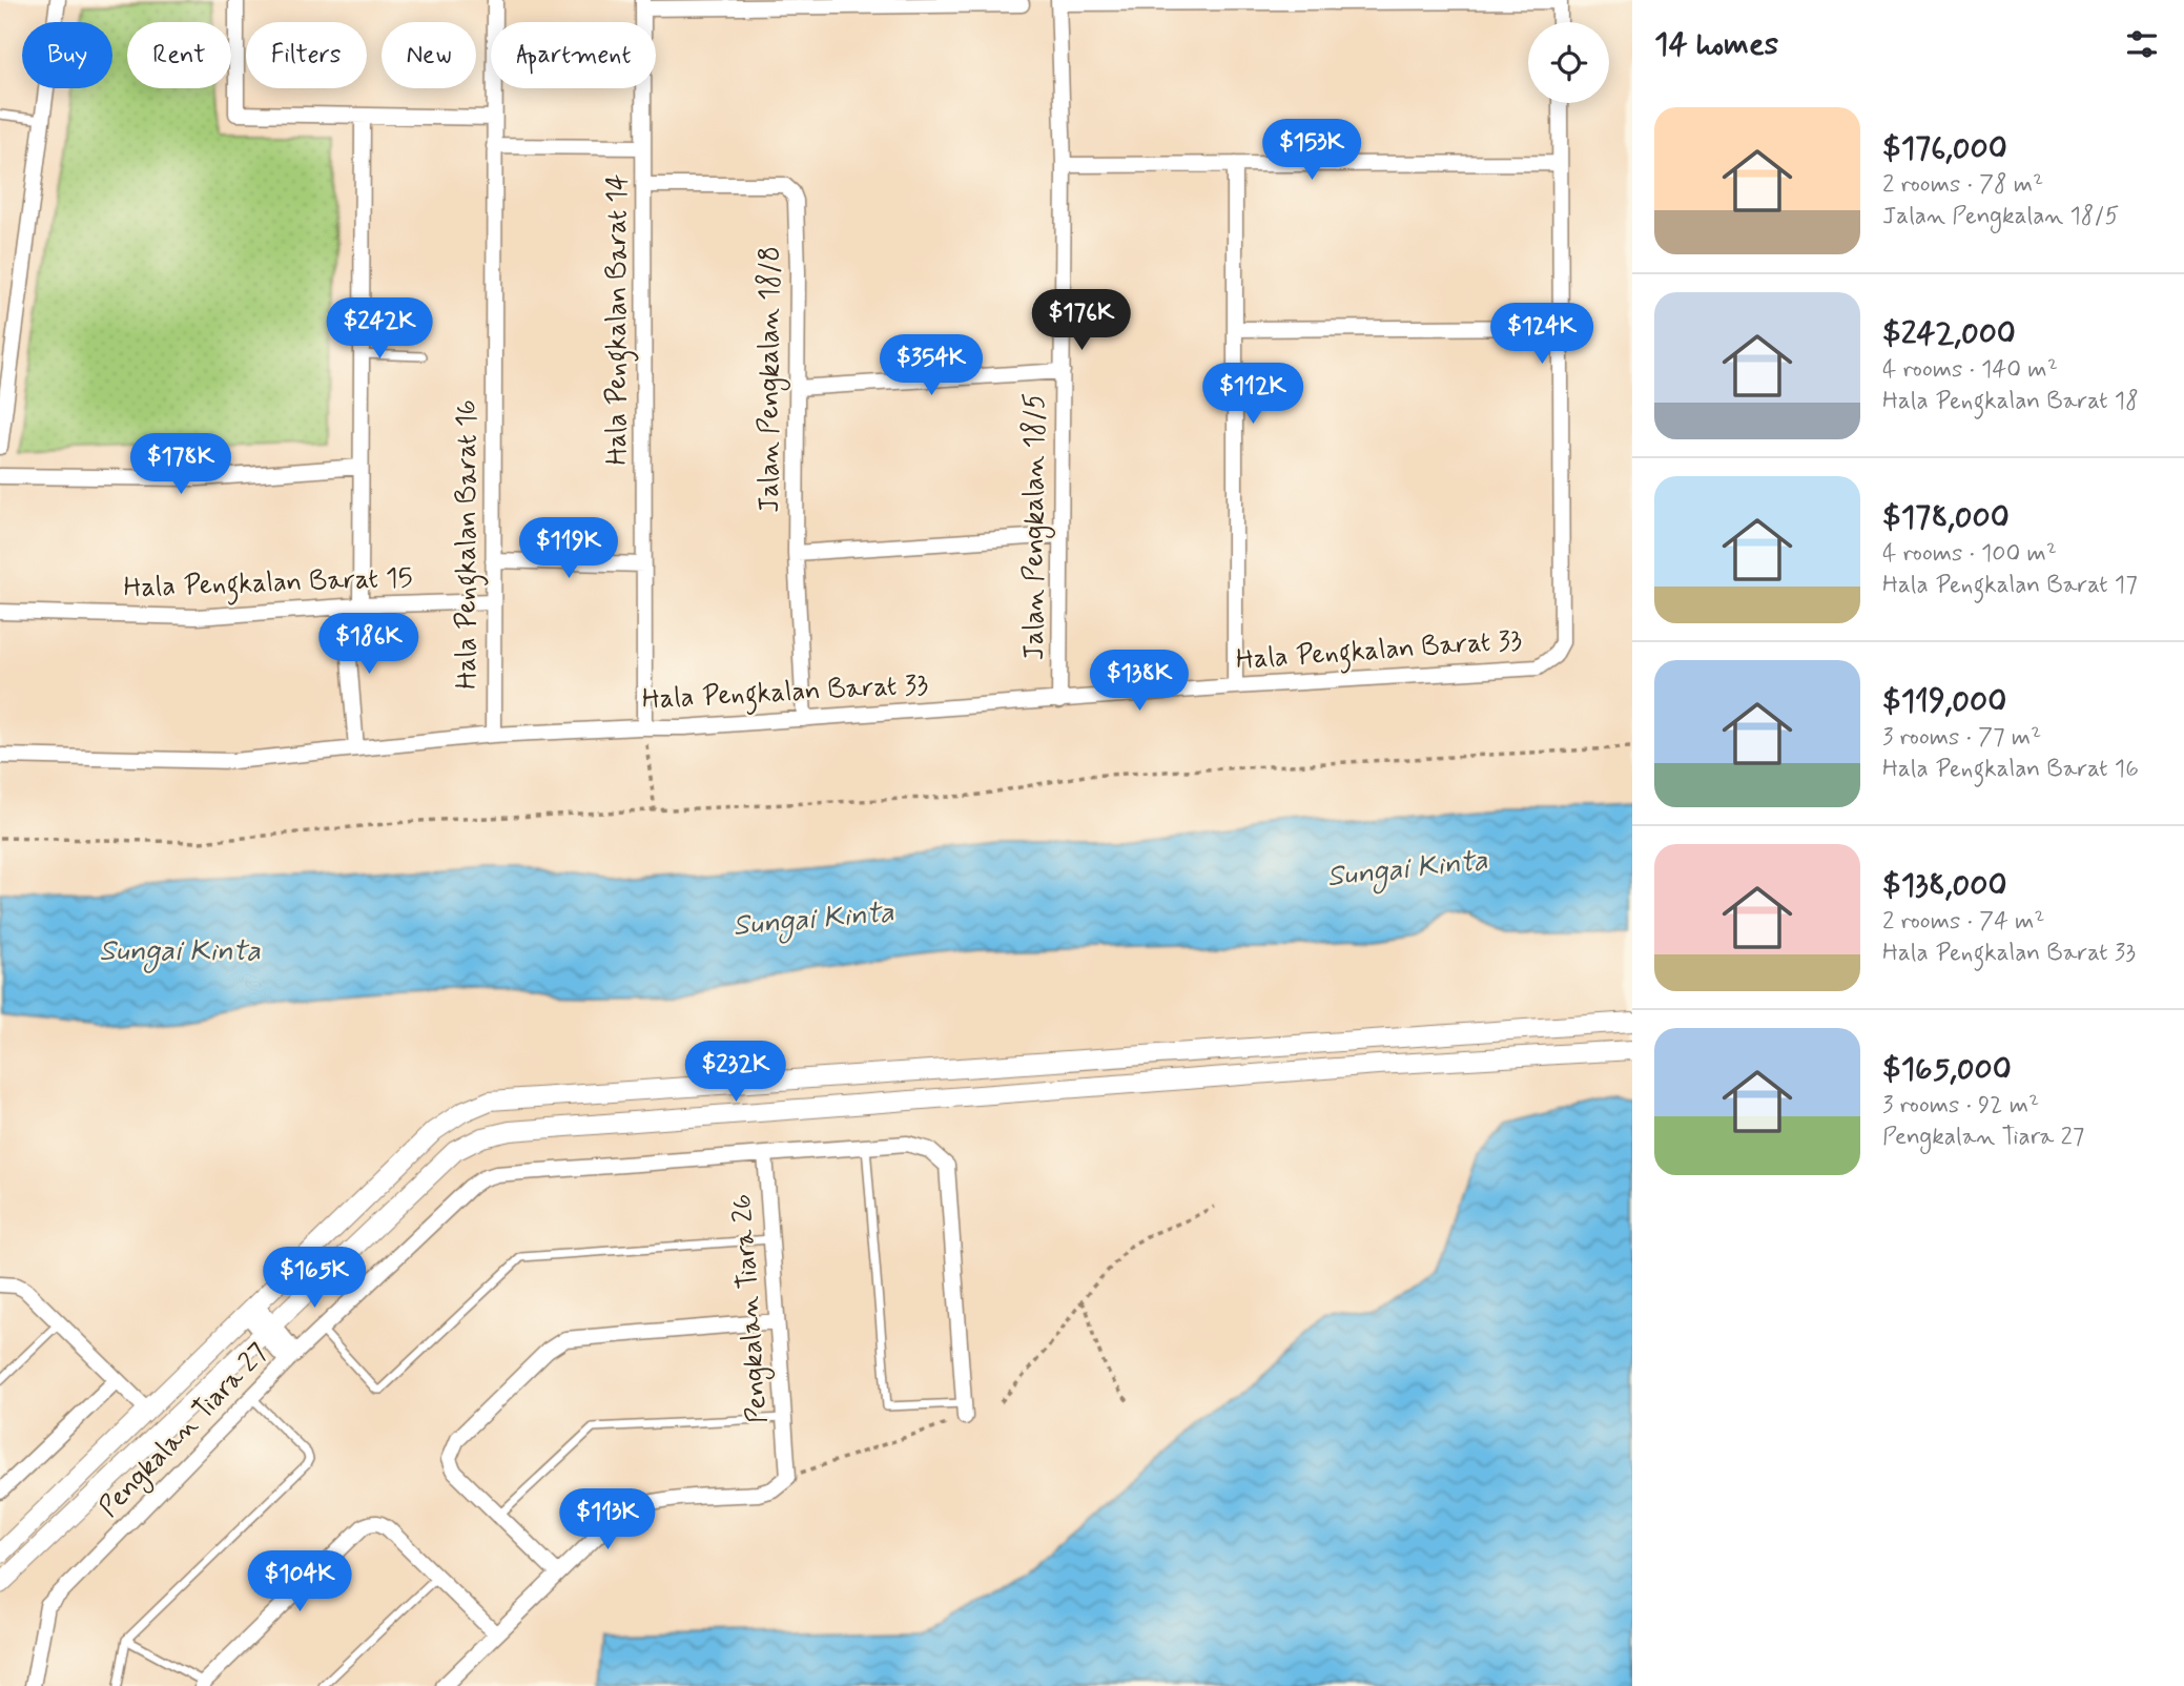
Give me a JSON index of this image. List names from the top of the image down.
{
  "streets": {
    "street": [
      "Hala Pengkalan Barat 14",
      "Jalan Pengkalan 18/8",
      "Jalan Pengkalan 18/5",
      "Hala Pengkalan Barat 16",
      "Hala Pengkalan Barat 15",
      "Hala Pengkalan Barat 33",
      "Pengkalan Tiara 26",
      "Pengkalan Tiara 27"
    ]
  },
  "crossings": [
    ["Hala Pengkalan Barat 14", "Jalan Pengkalan 18/8"],
    ["Hala Pengkalan Barat 14", "Hala Pengkalan Barat 33"],
    ["Jalan Pengkalan 18/8", "Hala Pengkalan Barat 33"],
    ["Jalan Pengkalan 18/5", "Hala Pengkalan Barat 33"],
    ["Hala Pengkalan Barat 16", "Hala Pengkalan Barat 15"],
    ["Hala Pengkalan Barat 16", "Hala Pengkalan Barat 33"],
    ["Pengkalan Tiara 26", "Pengkalan Tiara 27"]
  ],
  "water": ["Sungai Kinta"],
  "page": {
    "heading": "14 homes",
    "chip": [
      "Buy",
      "Rent",
      "Filters",
      "New",
      "Apartment"
    ],
    "list": [
      {
        "name": "$176,000",
        "note": "2 rooms · 78 m² · Jalan Pengkalan 18/5"
      },
      {
        "name": "$242,000",
        "note": "4 rooms · 140 m² · Hala Pengkalan Barat 18"
      },
      {
        "name": "$178,000",
        "note": "4 rooms · 100 m² · Hala Pengkalan Barat 17"
      },
      {
        "name": "$119,000",
        "note": "3 rooms · 77 m² · Hala Pengkalan Barat 16"
      },
      {
        "name": "$138,000",
        "note": "2 rooms · 74 m² · Hala Pengkalan Barat 33"
      },
      {
        "name": "$165,000",
        "note": "3 rooms · 92 m² · Pengkalan Tiara 27"
      }
    ],
    "price": [
      "$153K",
      "$176K",
      "$242K",
      "$124K",
      "$354K",
      "$112K",
      "$178K",
      "$119K",
      "$186K",
      "$138K",
      "$232K",
      "$165K",
      "$113K",
      "$104K"
    ]
  }
}
